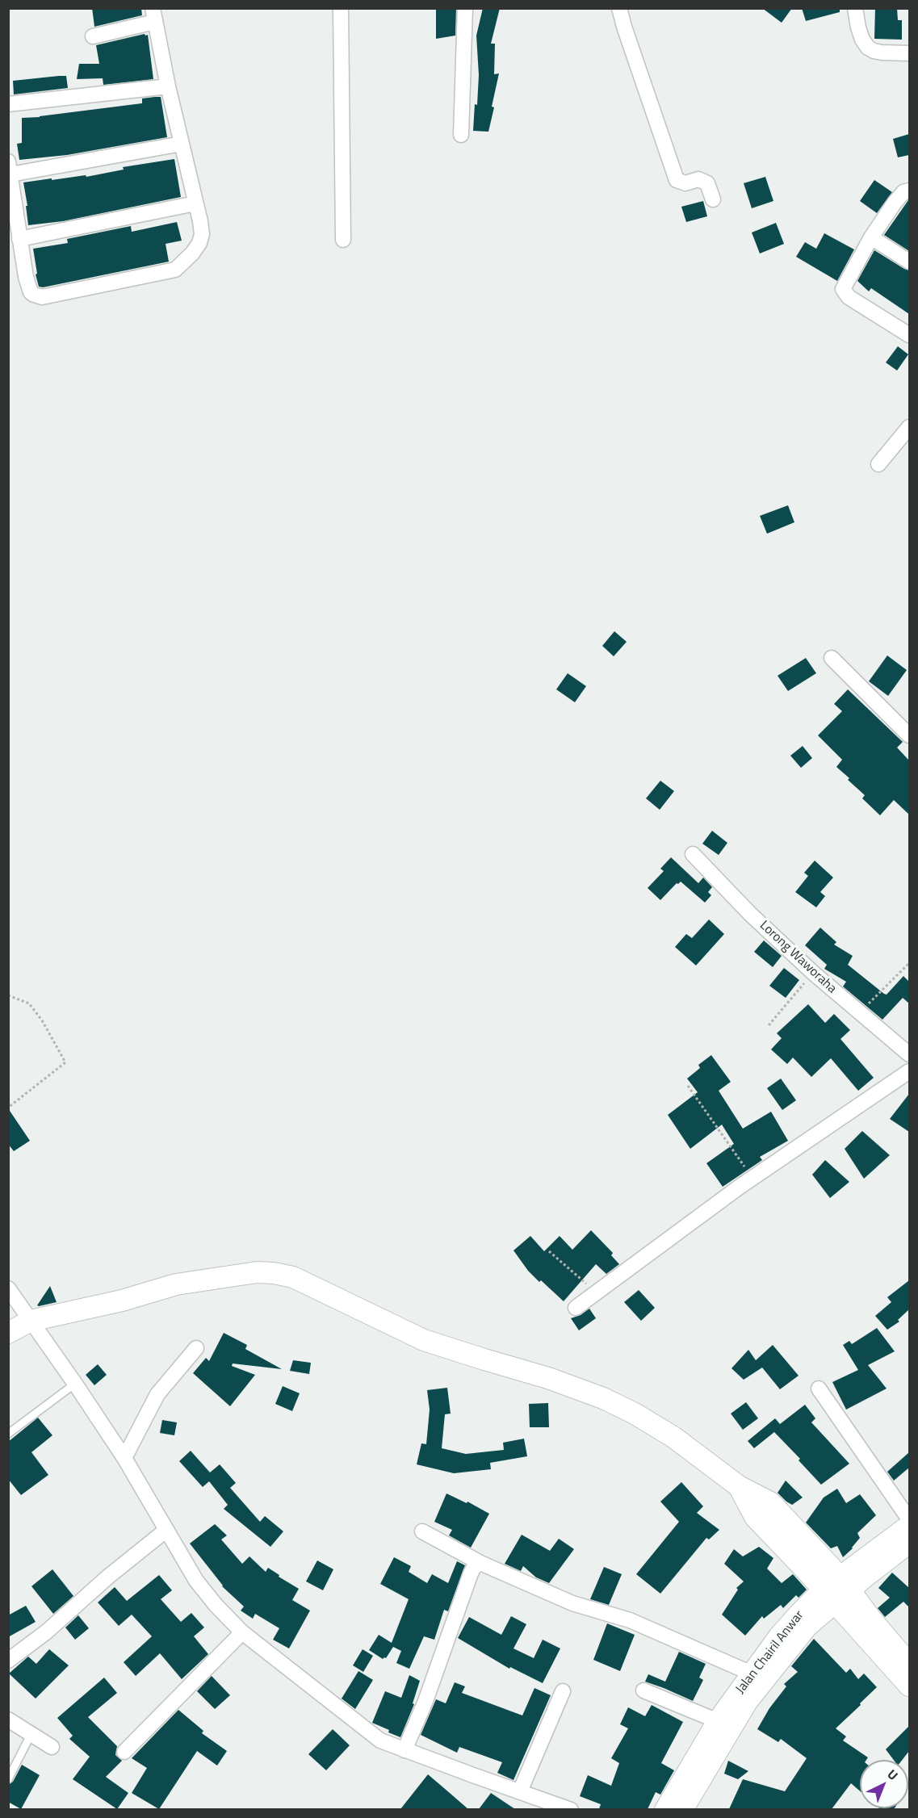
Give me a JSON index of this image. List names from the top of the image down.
{
  "streets": {
    "main road": ["Jalan Chairil Anwar"],
    "street": ["Lorong Waworaha"]
  },
  "north": "top right"
}
